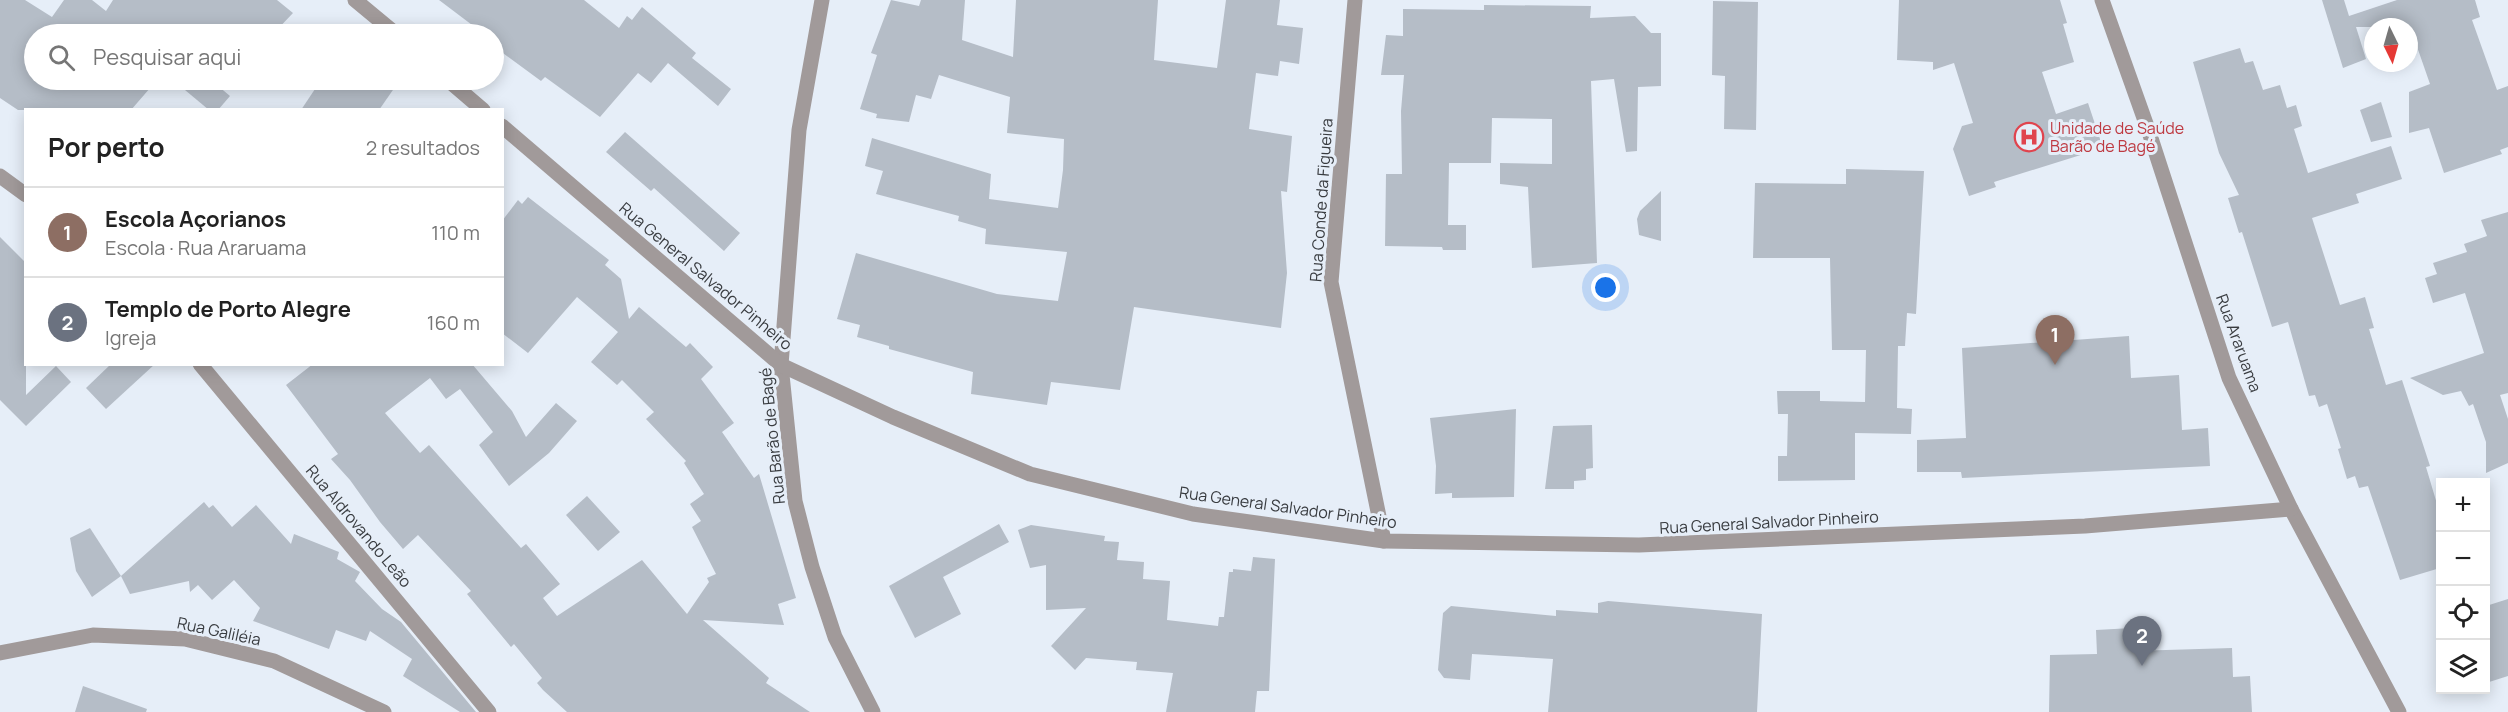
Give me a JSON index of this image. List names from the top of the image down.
{
  "streets": {
    "street": [
      "Rua Conde da Figueira",
      "Rua General Salvador Pinheiro",
      "Rua Araruama",
      "Rua Barão de Bagé",
      "Rua Aldrovando Leão",
      "Rua Galiléia"
    ]
  },
  "crossings": [
    ["Rua Conde da Figueira", "Rua General Salvador Pinheiro"],
    ["Rua General Salvador Pinheiro", "Rua Araruama"],
    ["Rua General Salvador Pinheiro", "Rua Barão de Bagé"]
  ],
  "places": {
    "hospital": ["Unidade de Saúde Barão de Bagé"]
  },
  "north": "bottom",
  "page": {
    "search": "Pesquisar aqui",
    "heading": ["Por perto", "2 resultados"],
    "list": [
      {
        "mark": "1",
        "name": "Escola Açorianos",
        "note": "Escola · Rua Araruama",
        "value": "110 m"
      },
      {
        "mark": "2",
        "name": "Templo de Porto Alegre",
        "note": "Igreja",
        "value": "160 m"
      }
    ],
    "pins": ["1", "2"],
    "map_buttons": ["+", "−"]
  }
}
